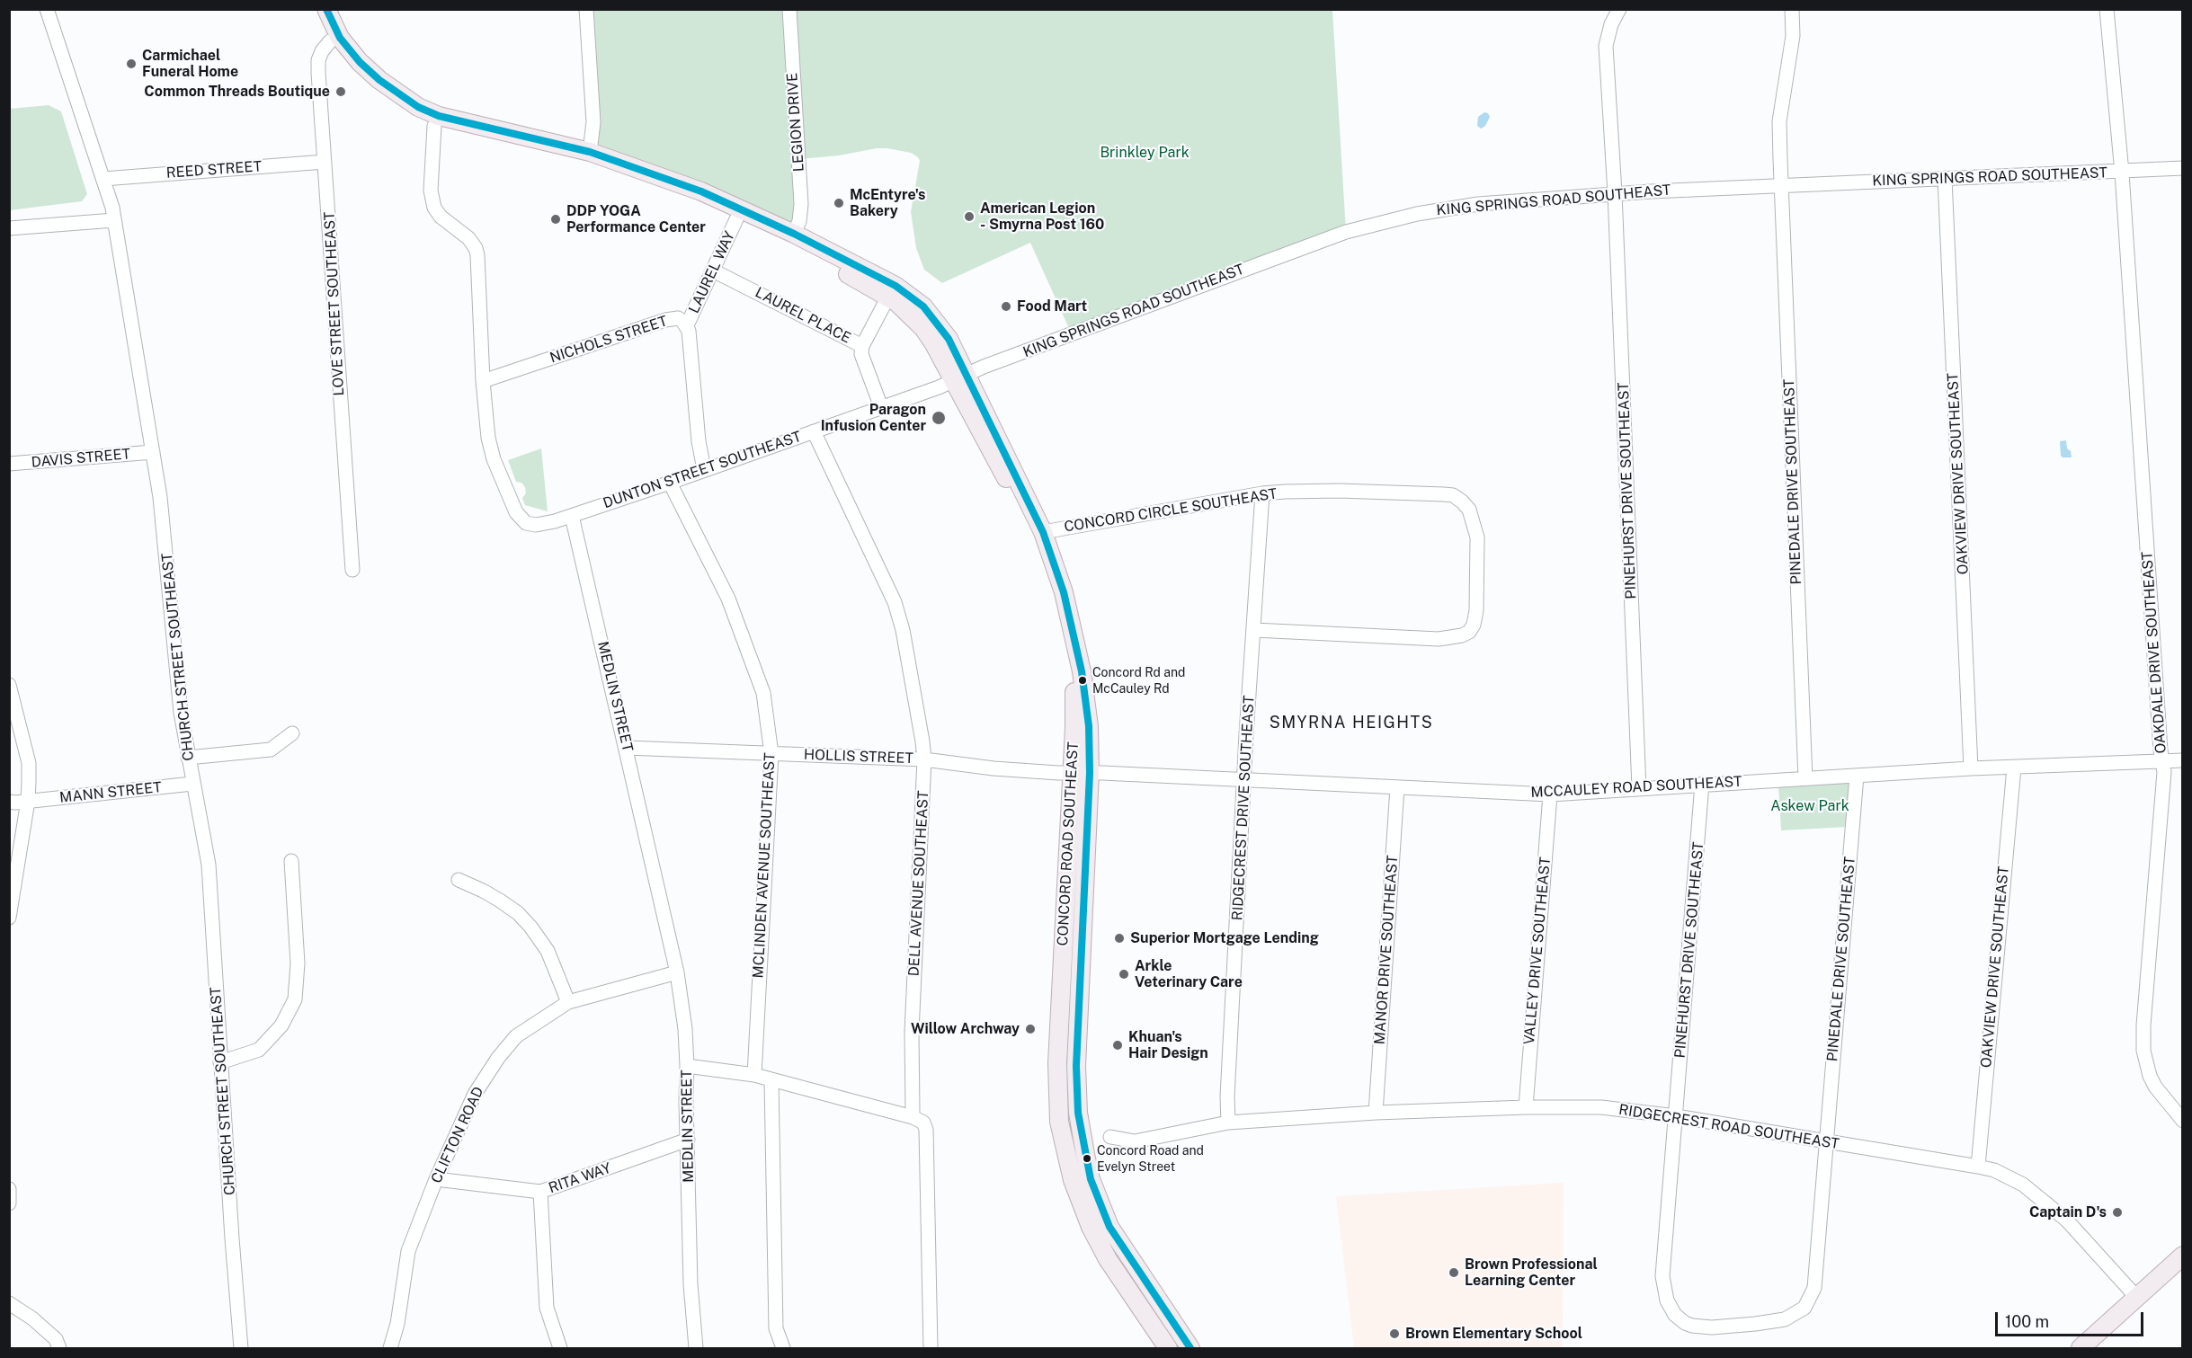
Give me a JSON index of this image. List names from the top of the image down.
{
  "streets": {
    "main road": ["CONCORD ROAD SOUTHEAST"],
    "street": [
      "LEGION DRIVE",
      "REED STREET",
      "KING SPRINGS ROAD SOUTHEAST",
      "LAUREL WAY",
      "LOVE STREET SOUTHEAST",
      "LAUREL PLACE",
      "NICHOLS STREET",
      "DAVIS STREET",
      "DUNTON STREET SOUTHEAST",
      "OAKVIEW DRIVE SOUTHEAST",
      "PINEDALE DRIVE SOUTHEAST",
      "PINEHURST DRIVE SOUTHEAST",
      "CONCORD CIRCLE SOUTHEAST",
      "OAKDALE DRIVE SOUTHEAST",
      "CHURCH STREET SOUTHEAST",
      "MEDLIN STREET",
      "HOLLIS STREET",
      "MCCAULEY ROAD SOUTHEAST",
      "MANN STREET",
      "RIDGECREST DRIVE SOUTHEAST",
      "MCLINDEN AVENUE SOUTHEAST",
      "DELL AVENUE SOUTHEAST",
      "MANOR DRIVE SOUTHEAST",
      "VALLEY DRIVE SOUTHEAST",
      "RIDGECREST ROAD SOUTHEAST",
      "CLIFTON ROAD",
      "RITA WAY"
    ]
  },
  "crossings": [
    ["LEGION DRIVE", "CONCORD ROAD SOUTHEAST"],
    ["REED STREET", "LOVE STREET SOUTHEAST"],
    ["REED STREET", "CHURCH STREET SOUTHEAST"],
    ["KING SPRINGS ROAD SOUTHEAST", "DUNTON STREET SOUTHEAST"],
    ["KING SPRINGS ROAD SOUTHEAST", "OAKVIEW DRIVE SOUTHEAST"],
    ["KING SPRINGS ROAD SOUTHEAST", "PINEDALE DRIVE SOUTHEAST"],
    ["KING SPRINGS ROAD SOUTHEAST", "PINEHURST DRIVE SOUTHEAST"],
    ["KING SPRINGS ROAD SOUTHEAST", "OAKDALE DRIVE SOUTHEAST"],
    ["KING SPRINGS ROAD SOUTHEAST", "CONCORD ROAD SOUTHEAST"],
    ["LAUREL WAY", "LAUREL PLACE"],
    ["LAUREL WAY", "NICHOLS STREET"],
    ["LAUREL WAY", "CONCORD ROAD SOUTHEAST"],
    ["LOVE STREET SOUTHEAST", "CONCORD ROAD SOUTHEAST"],
    ["LAUREL PLACE", "DUNTON STREET SOUTHEAST"],
    ["NICHOLS STREET", "DUNTON STREET SOUTHEAST"],
    ["DAVIS STREET", "CHURCH STREET SOUTHEAST"],
    ["DUNTON STREET SOUTHEAST", "MEDLIN STREET"],
    ["DUNTON STREET SOUTHEAST", "CONCORD ROAD SOUTHEAST"],
    ["DUNTON STREET SOUTHEAST", "MCLINDEN AVENUE SOUTHEAST"],
    ["DUNTON STREET SOUTHEAST", "DELL AVENUE SOUTHEAST"],
    ["OAKVIEW DRIVE SOUTHEAST", "MCCAULEY ROAD SOUTHEAST"],
    ["OAKVIEW DRIVE SOUTHEAST", "RIDGECREST ROAD SOUTHEAST"],
    ["PINEDALE DRIVE SOUTHEAST", "PINEHURST DRIVE SOUTHEAST"],
    ["PINEDALE DRIVE SOUTHEAST", "MCCAULEY ROAD SOUTHEAST"],
    ["PINEDALE DRIVE SOUTHEAST", "RIDGECREST ROAD SOUTHEAST"],
    ["PINEHURST DRIVE SOUTHEAST", "MCCAULEY ROAD SOUTHEAST"],
    ["PINEHURST DRIVE SOUTHEAST", "RIDGECREST ROAD SOUTHEAST"],
    ["CONCORD CIRCLE SOUTHEAST", "RIDGECREST DRIVE SOUTHEAST"],
    ["CONCORD CIRCLE SOUTHEAST", "CONCORD ROAD SOUTHEAST"],
    ["OAKDALE DRIVE SOUTHEAST", "MCCAULEY ROAD SOUTHEAST"],
    ["CHURCH STREET SOUTHEAST", "MANN STREET"],
    ["MEDLIN STREET", "HOLLIS STREET"],
    ["MEDLIN STREET", "CLIFTON ROAD"],
    ["MEDLIN STREET", "RITA WAY"],
    ["HOLLIS STREET", "MCCAULEY ROAD SOUTHEAST"],
    ["HOLLIS STREET", "CONCORD ROAD SOUTHEAST"],
    ["HOLLIS STREET", "MCLINDEN AVENUE SOUTHEAST"],
    ["HOLLIS STREET", "DELL AVENUE SOUTHEAST"],
    ["MCCAULEY ROAD SOUTHEAST", "RIDGECREST DRIVE SOUTHEAST"],
    ["MCCAULEY ROAD SOUTHEAST", "CONCORD ROAD SOUTHEAST"],
    ["MCCAULEY ROAD SOUTHEAST", "MANOR DRIVE SOUTHEAST"],
    ["MCCAULEY ROAD SOUTHEAST", "VALLEY DRIVE SOUTHEAST"],
    ["RIDGECREST DRIVE SOUTHEAST", "RIDGECREST ROAD SOUTHEAST"],
    ["MANOR DRIVE SOUTHEAST", "RIDGECREST ROAD SOUTHEAST"],
    ["VALLEY DRIVE SOUTHEAST", "RIDGECREST ROAD SOUTHEAST"],
    ["CLIFTON ROAD", "RITA WAY"]
  ],
  "districts": ["SMYRNA HEIGHTS"],
  "parks": ["Brinkley Park", "Askew Park"],
  "places": [
    "Carmichael Funeral Home",
    "Common Threads Boutique",
    "McEntyre's Bakery",
    "American Legion - Smyrna Post 160",
    "DDP YOGA Performance Center",
    "Food Mart",
    "Paragon Infusion Center",
    "Concord Rd and McCauley Rd",
    "Superior Mortgage Lending",
    "Arkle Veterinary Care",
    "Willow Archway",
    "Khuan's Hair Design",
    "Concord Road and Evelyn Street",
    "Captain D's",
    "Brown Professional Learning Center",
    "Brown Elementary School"
  ],
  "scale_bar": "100 m"
}
